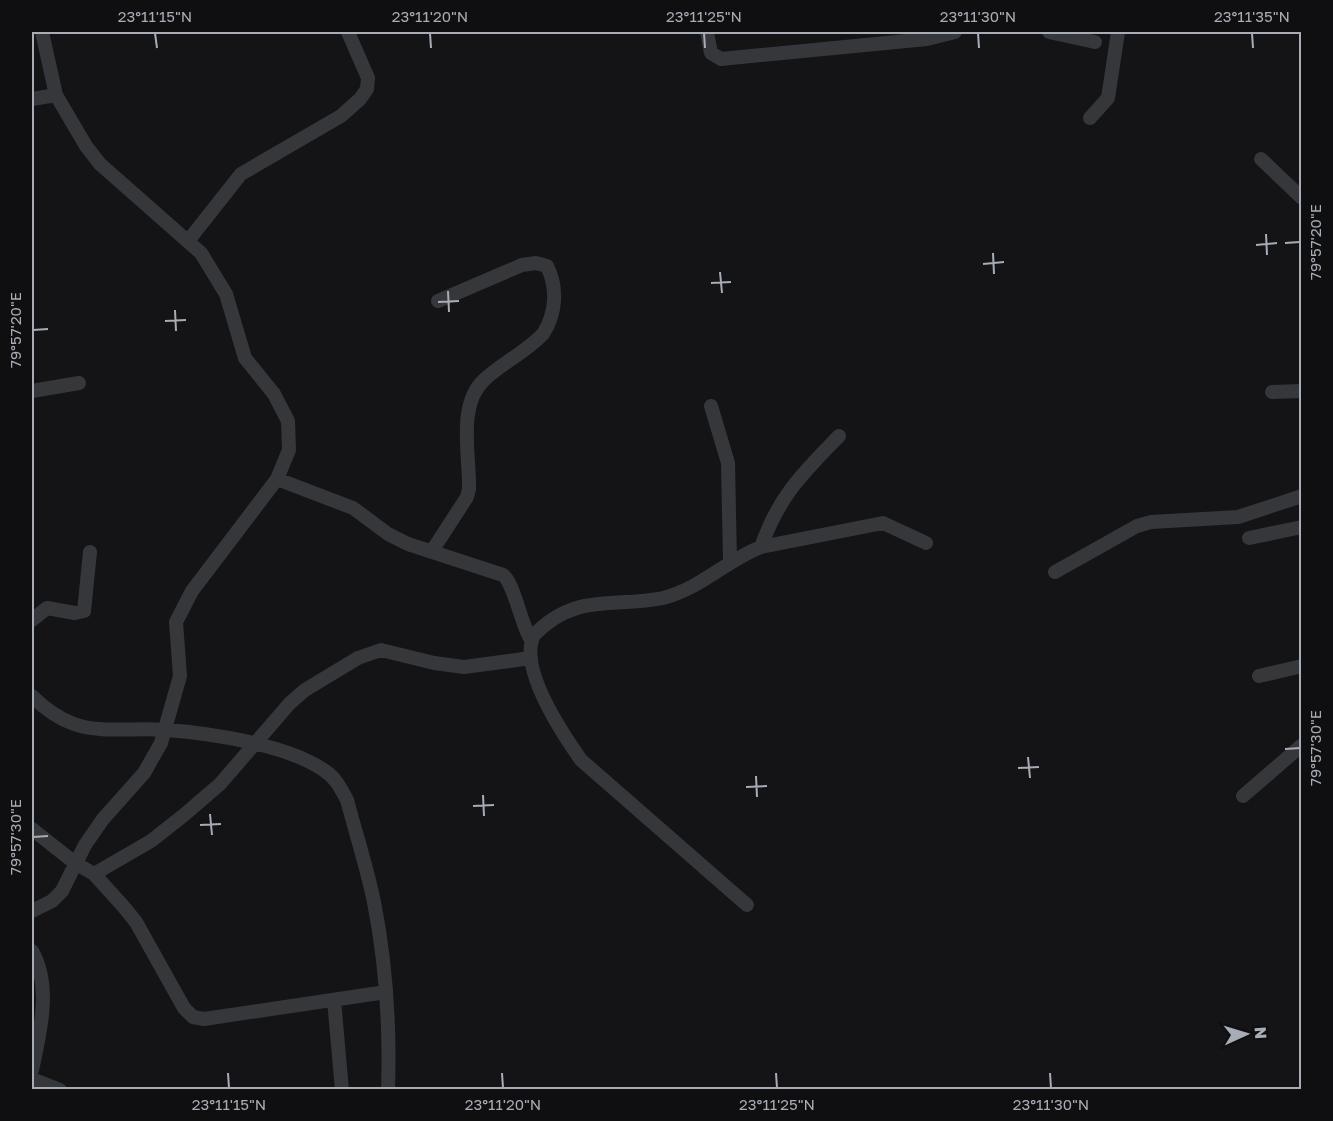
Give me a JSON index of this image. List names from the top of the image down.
{
  "north": "right",
  "coordinates": [
    "23°11'15\"N",
    "23°11'20\"N",
    "23°11'25\"N",
    "23°11'30\"N",
    "23°11'35\"N",
    "79°57'20\"E",
    "79°57'30\"E"
  ]
}
